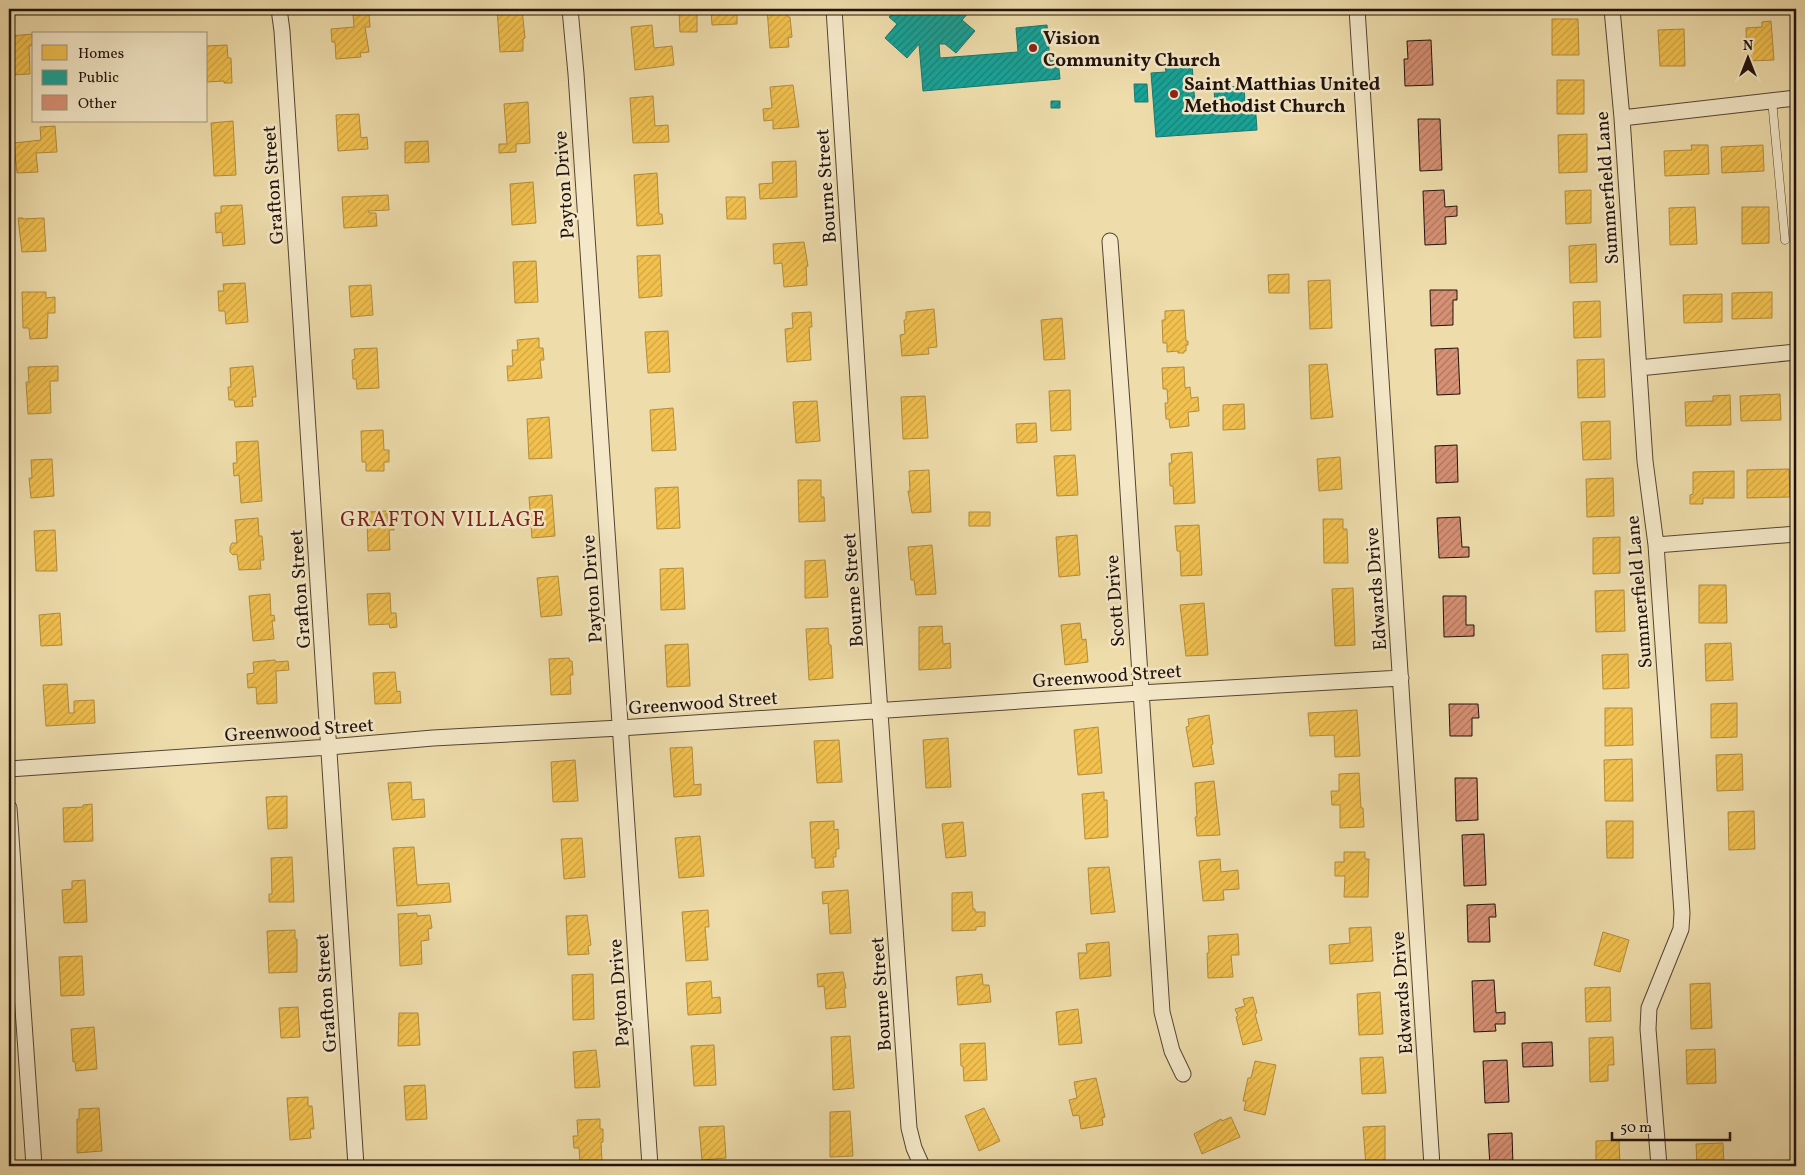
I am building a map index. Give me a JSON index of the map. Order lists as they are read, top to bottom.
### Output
{
  "streets": {
    "street": [
      "Grafton Street",
      "Payton Drive",
      "Bourne Street",
      "Summerfield Lane",
      "Edwards Drive",
      "Scott Drive",
      "Greenwood Street"
    ]
  },
  "crossings": [
    ["Grafton Street", "Greenwood Street"],
    ["Payton Drive", "Greenwood Street"],
    ["Bourne Street", "Greenwood Street"],
    ["Edwards Drive", "Greenwood Street"],
    ["Scott Drive", "Greenwood Street"]
  ],
  "districts": ["GRAFTON VILLAGE"],
  "places": ["Vision Community Church", "Saint Matthias United Methodist Church"],
  "legend": ["Homes", "Public", "Other"],
  "scale_bar": "50 m",
  "north": "top"
}
